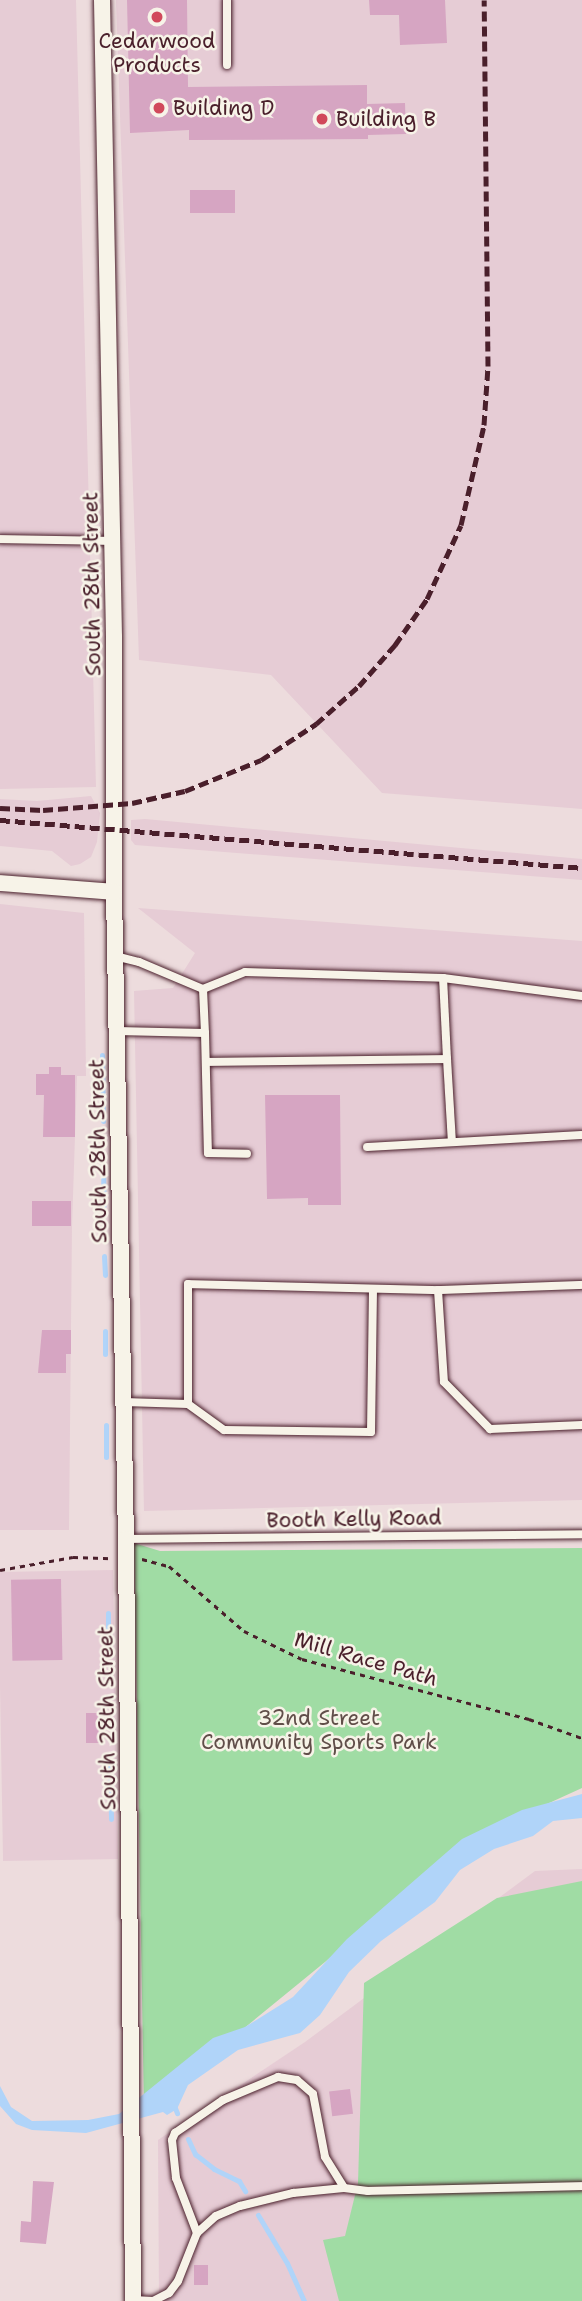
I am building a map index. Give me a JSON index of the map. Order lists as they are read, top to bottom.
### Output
{
  "streets": {
    "street": ["South 28th Street"],
    "lane": ["Booth Kelly Road"],
    "path": ["Mill Race Path"]
  },
  "crossings": [
    ["South 28th Street", "Booth Kelly Road"],
    ["South 28th Street", "Mill Race Path"]
  ],
  "parks": ["32nd Street Community Sports Park"],
  "places": ["Cedarwood Products", "Building D", "Building B"]
}
